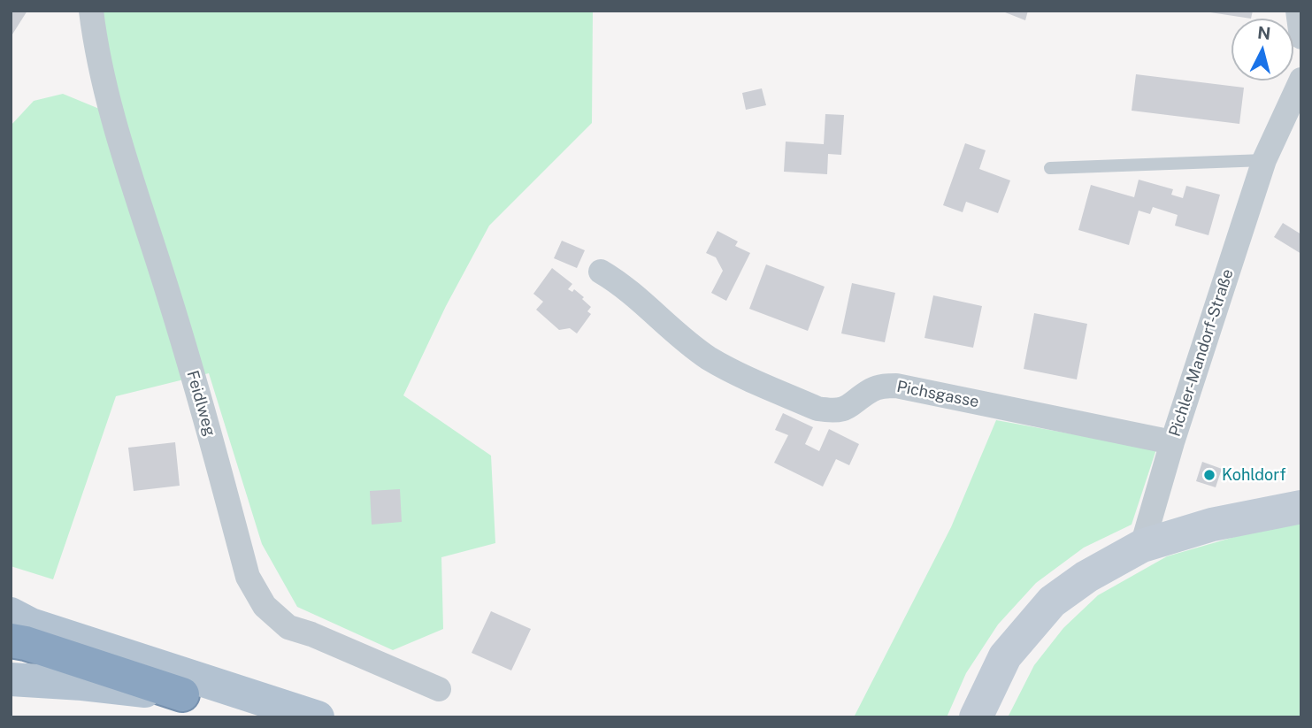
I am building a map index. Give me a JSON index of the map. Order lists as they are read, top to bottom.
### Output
{
  "streets": {
    "street": ["Pichler-Mandorf-Straße", "Pichsgasse", "Feidlweg"]
  },
  "crossings": [
    ["Pichler-Mandorf-Straße", "Pichsgasse"]
  ],
  "places": ["Kohldorf"],
  "north": "top"
}
